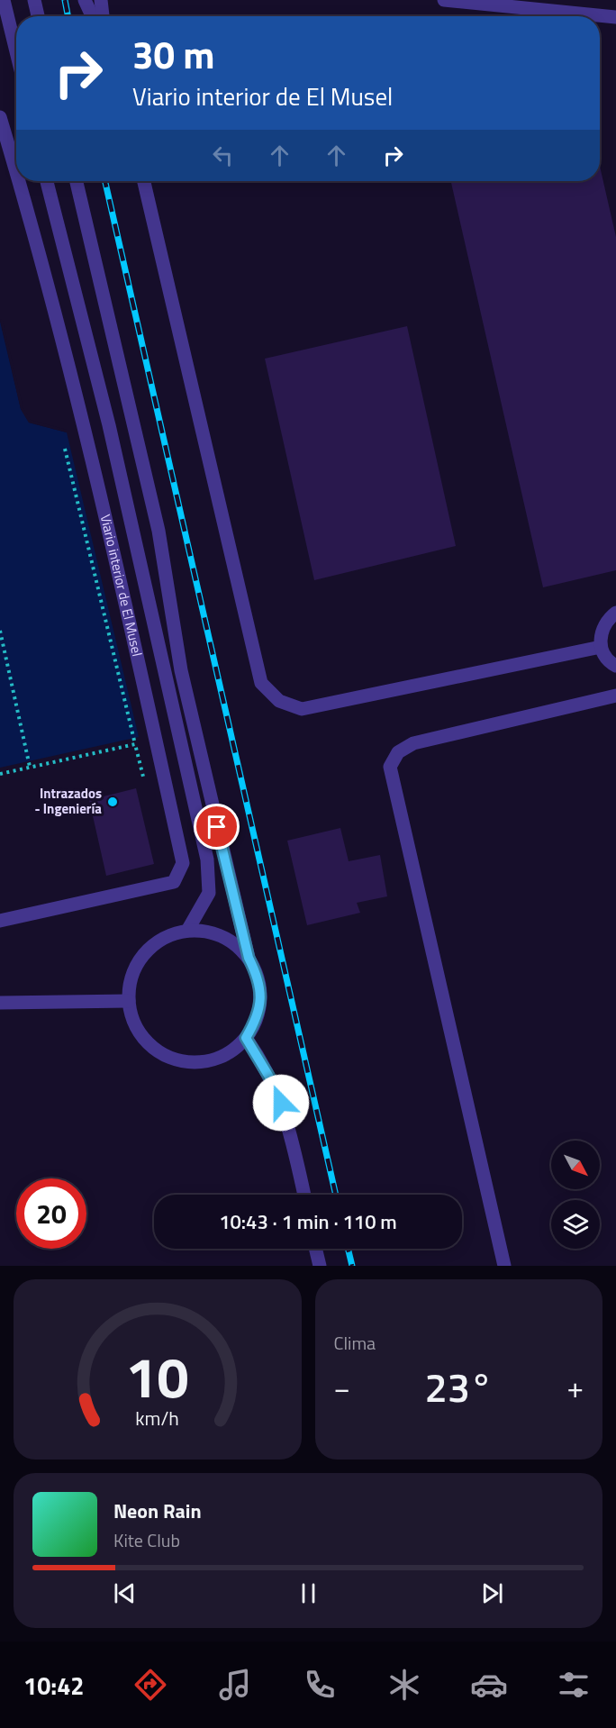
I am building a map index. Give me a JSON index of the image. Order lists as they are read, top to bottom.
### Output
{
  "streets": {
    "lane": ["Viario interior de El Musel"]
  },
  "places": ["Intrazados - Ingeniería"],
  "north": "bottom right",
  "page": {
    "turn": ["30 m", "Viario interior de El Musel"],
    "limit": "20",
    "trip": "10:43 · 1 min · 110 m",
    "tile": "Clima",
    "heat": ["−", "23°", "+"],
    "song": ["Neon Rain", "Kite Club"],
    "tabs": "10:42",
    "gauge": ["10", "km/h"]
  }
}
